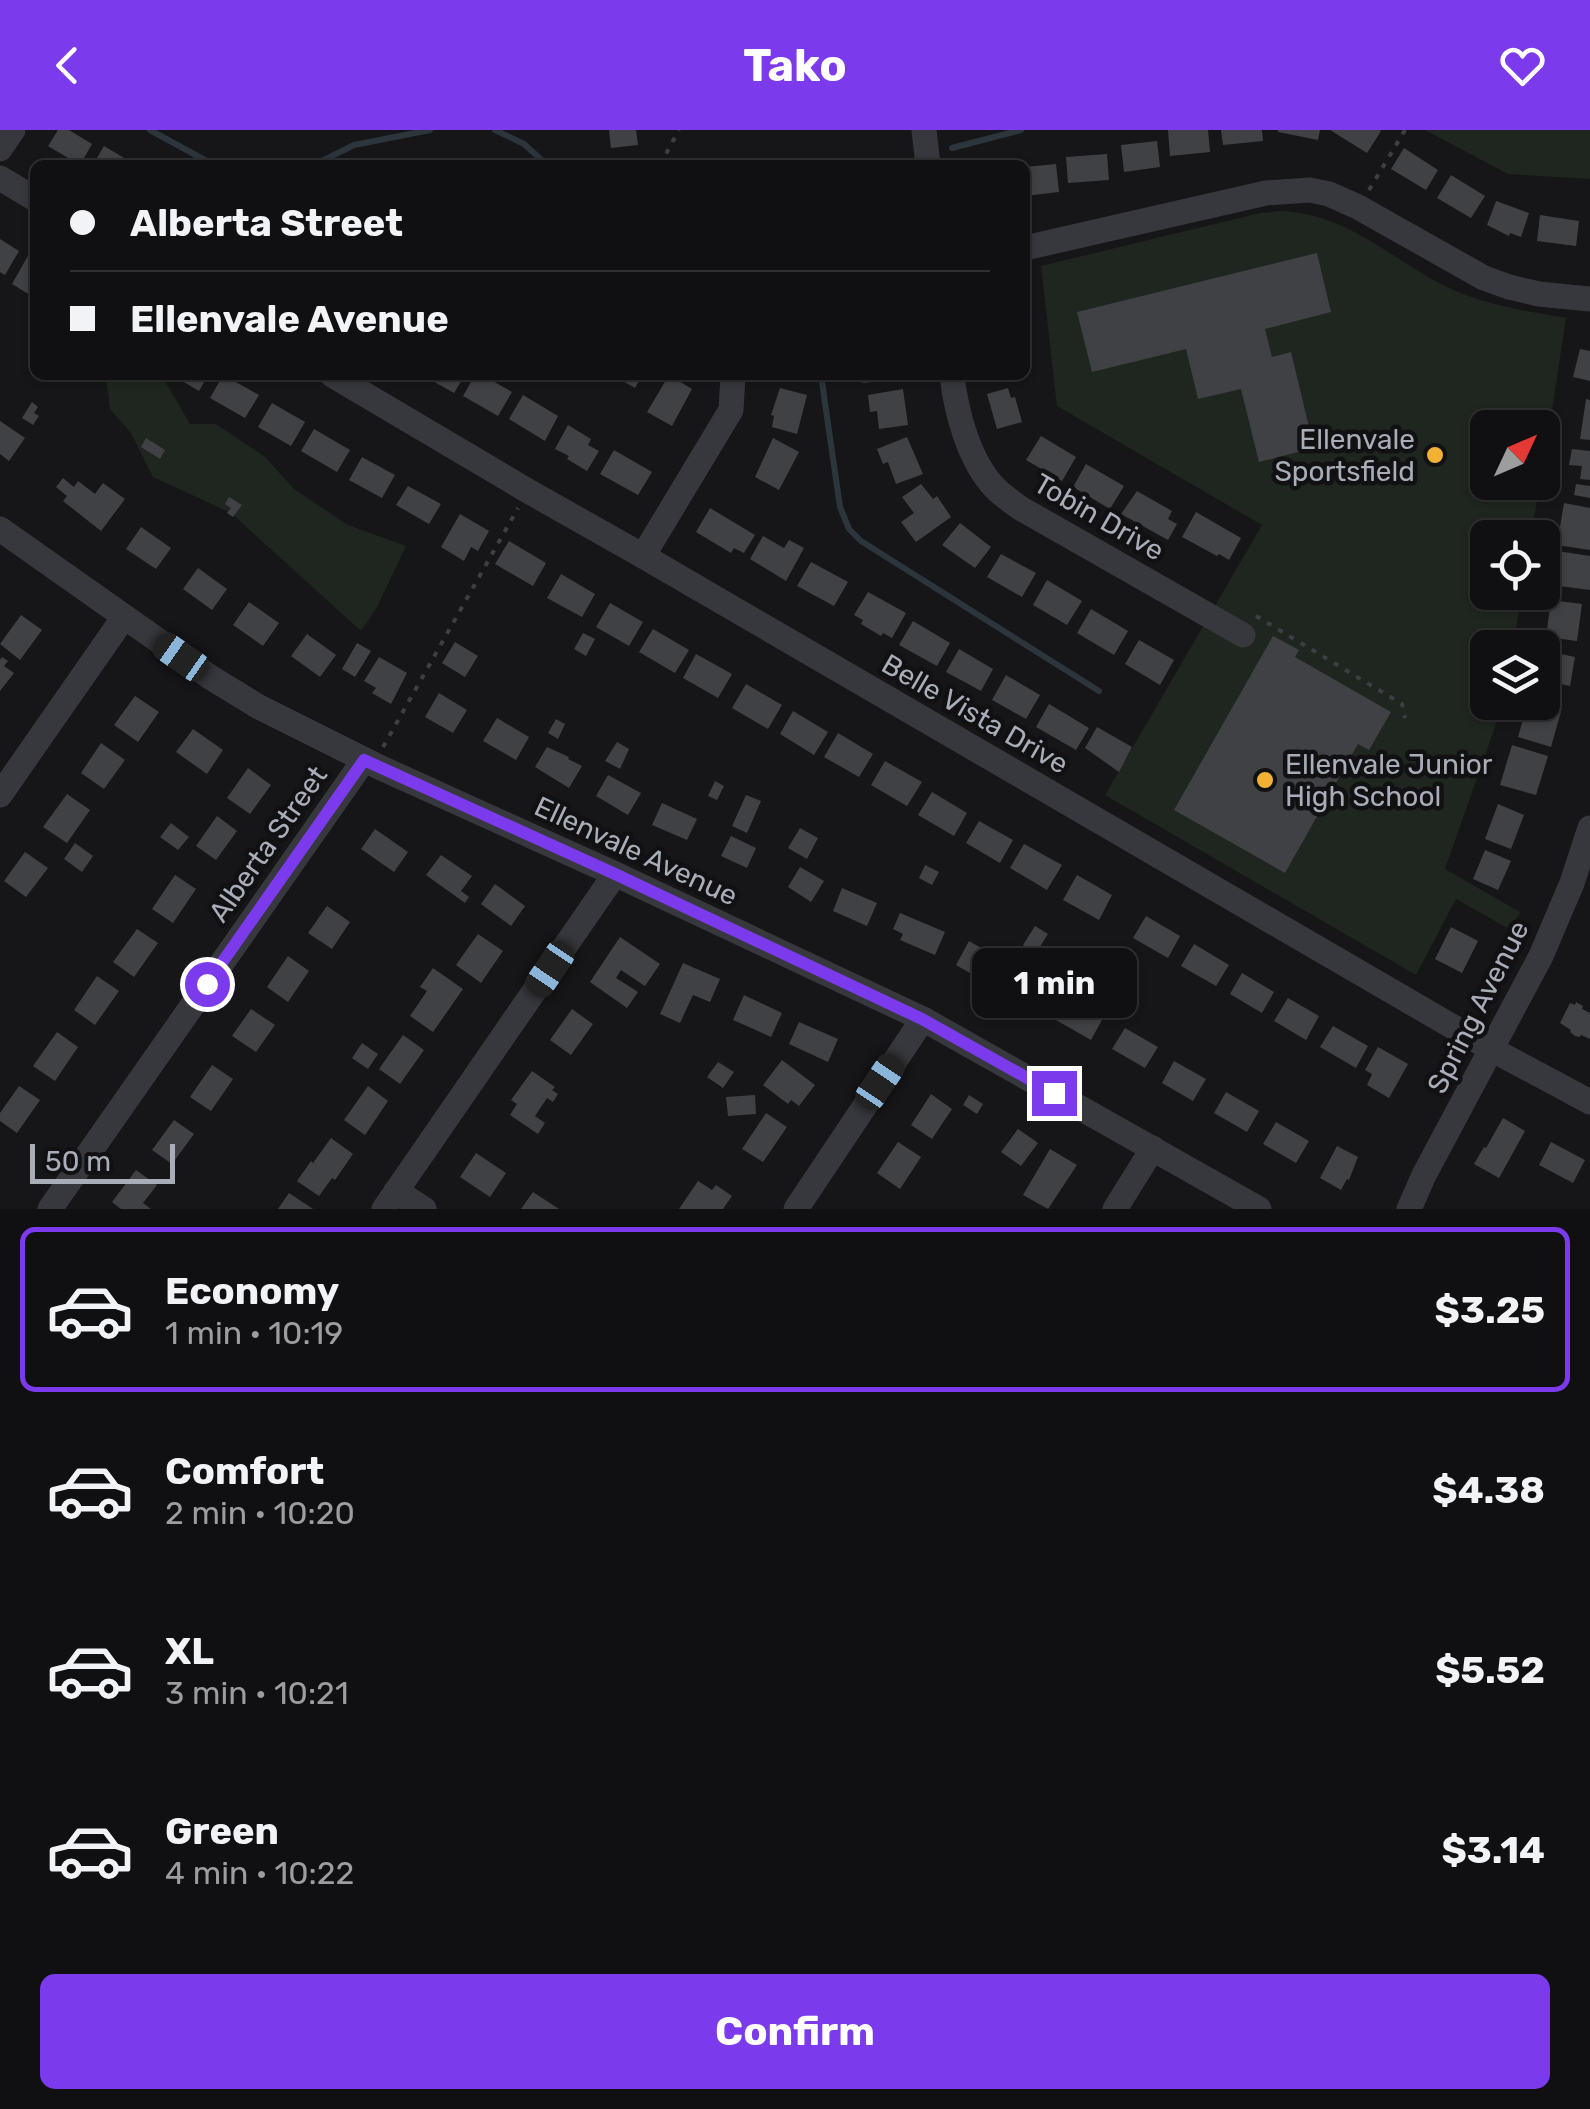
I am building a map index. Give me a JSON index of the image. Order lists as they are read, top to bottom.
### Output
{
  "streets": {
    "street": [
      "Tobin Drive",
      "Belle Vista Drive",
      "Alberta Street",
      "Ellenvale Avenue",
      "Spring Avenue"
    ]
  },
  "crossings": [
    ["Belle Vista Drive", "Spring Avenue"],
    ["Alberta Street", "Ellenvale Avenue"]
  ],
  "places": ["Ellenvale Sportsfield", "Ellenvale Junior High School"],
  "scale_bar": "50 m",
  "north": "top right",
  "page": {
    "header": "Tako",
    "banner": ["Alberta Street", "Ellenvale Avenue"],
    "bubble": "1 min",
    "scale": "50 m",
    "list": [
      {
        "name": "Economy",
        "note": "1 min · 10:19",
        "value": "$3.25"
      },
      {
        "name": "Comfort",
        "note": "2 min · 10:20",
        "value": "$4.38"
      },
      {
        "name": "XL",
        "note": "3 min · 10:21",
        "value": "$5.52"
      },
      {
        "name": "Green",
        "note": "4 min · 10:22",
        "value": "$3.14"
      }
    ],
    "buttons": "Confirm"
  }
}
